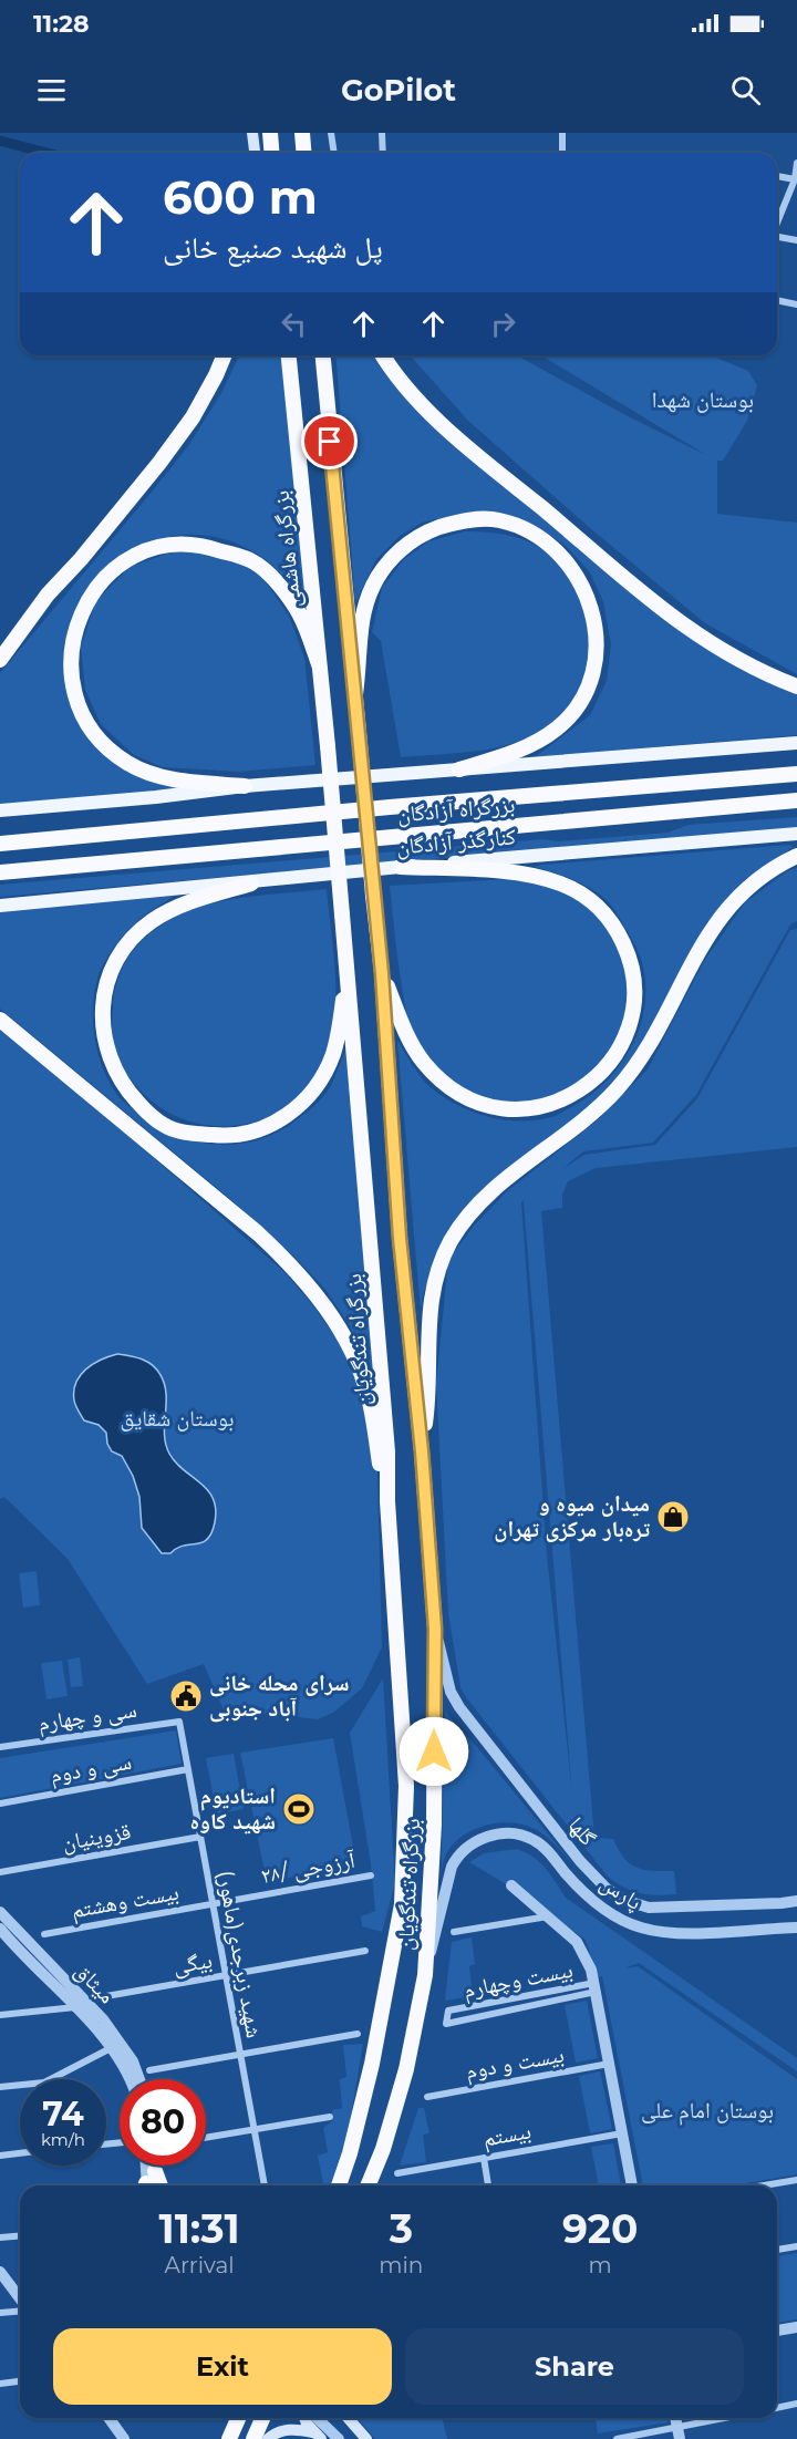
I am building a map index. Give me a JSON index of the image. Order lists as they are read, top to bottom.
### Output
{
  "streets": {
    "highway": ["بزرگراه هاشمی", "بزرگراه آزادگان", "بزرگراه تندگویان"],
    "main road": ["کنارگذر آزادگان"],
    "street": [
      "سی و چهارم",
      "سی و دوم",
      "گلها",
      "قزوینیان",
      "آرزوجی /۲۸",
      "پارس",
      "بیست وهشتم",
      "شهید زبرجدی(ماهور)",
      "بیگی",
      "بیست وچهارم",
      "میثاق",
      "بیست و دوم",
      "بیستم"
    ]
  },
  "crossings": [
    ["بزرگراه هاشمی", "بزرگراه تندگویان"],
    ["بزرگراه تندگویان", "گلها"],
    ["بزرگراه تندگویان", "پارس"],
    ["سی و چهارم", "شهید زبرجدی(ماهور)"],
    ["سی و دوم", "شهید زبرجدی(ماهور)"],
    ["قزوینیان", "شهید زبرجدی(ماهور)"],
    ["آرزوجی /۲۸", "بیست وهشتم"],
    ["آرزوجی /۲۸", "شهید زبرجدی(ماهور)"],
    ["بیست وهشتم", "شهید زبرجدی(ماهور)"],
    ["شهید زبرجدی(ماهور)", "بیگی"]
  ],
  "parks": ["بوستان شهدا", "بوستان شقایق", "بوستان امام علی"],
  "places": {
    "shop": ["میدان میوه و تره‌بار مرکزی تهران"],
    "public building": ["سرای محله خانی آباد جنوبی"],
    "sports": ["استادیوم شهید کاوه"]
  },
  "page": {
    "status": "11:28",
    "header": "GoPilot",
    "turn": ["600 m", "پل شهید صنیع خانی"],
    "speed": "74 km/h",
    "limit": "80",
    "eta": [
      "11:31",
      "Arrival",
      "3",
      "min",
      "920",
      "m"
    ],
    "buttons": ["Exit", "Share"]
  }
}
